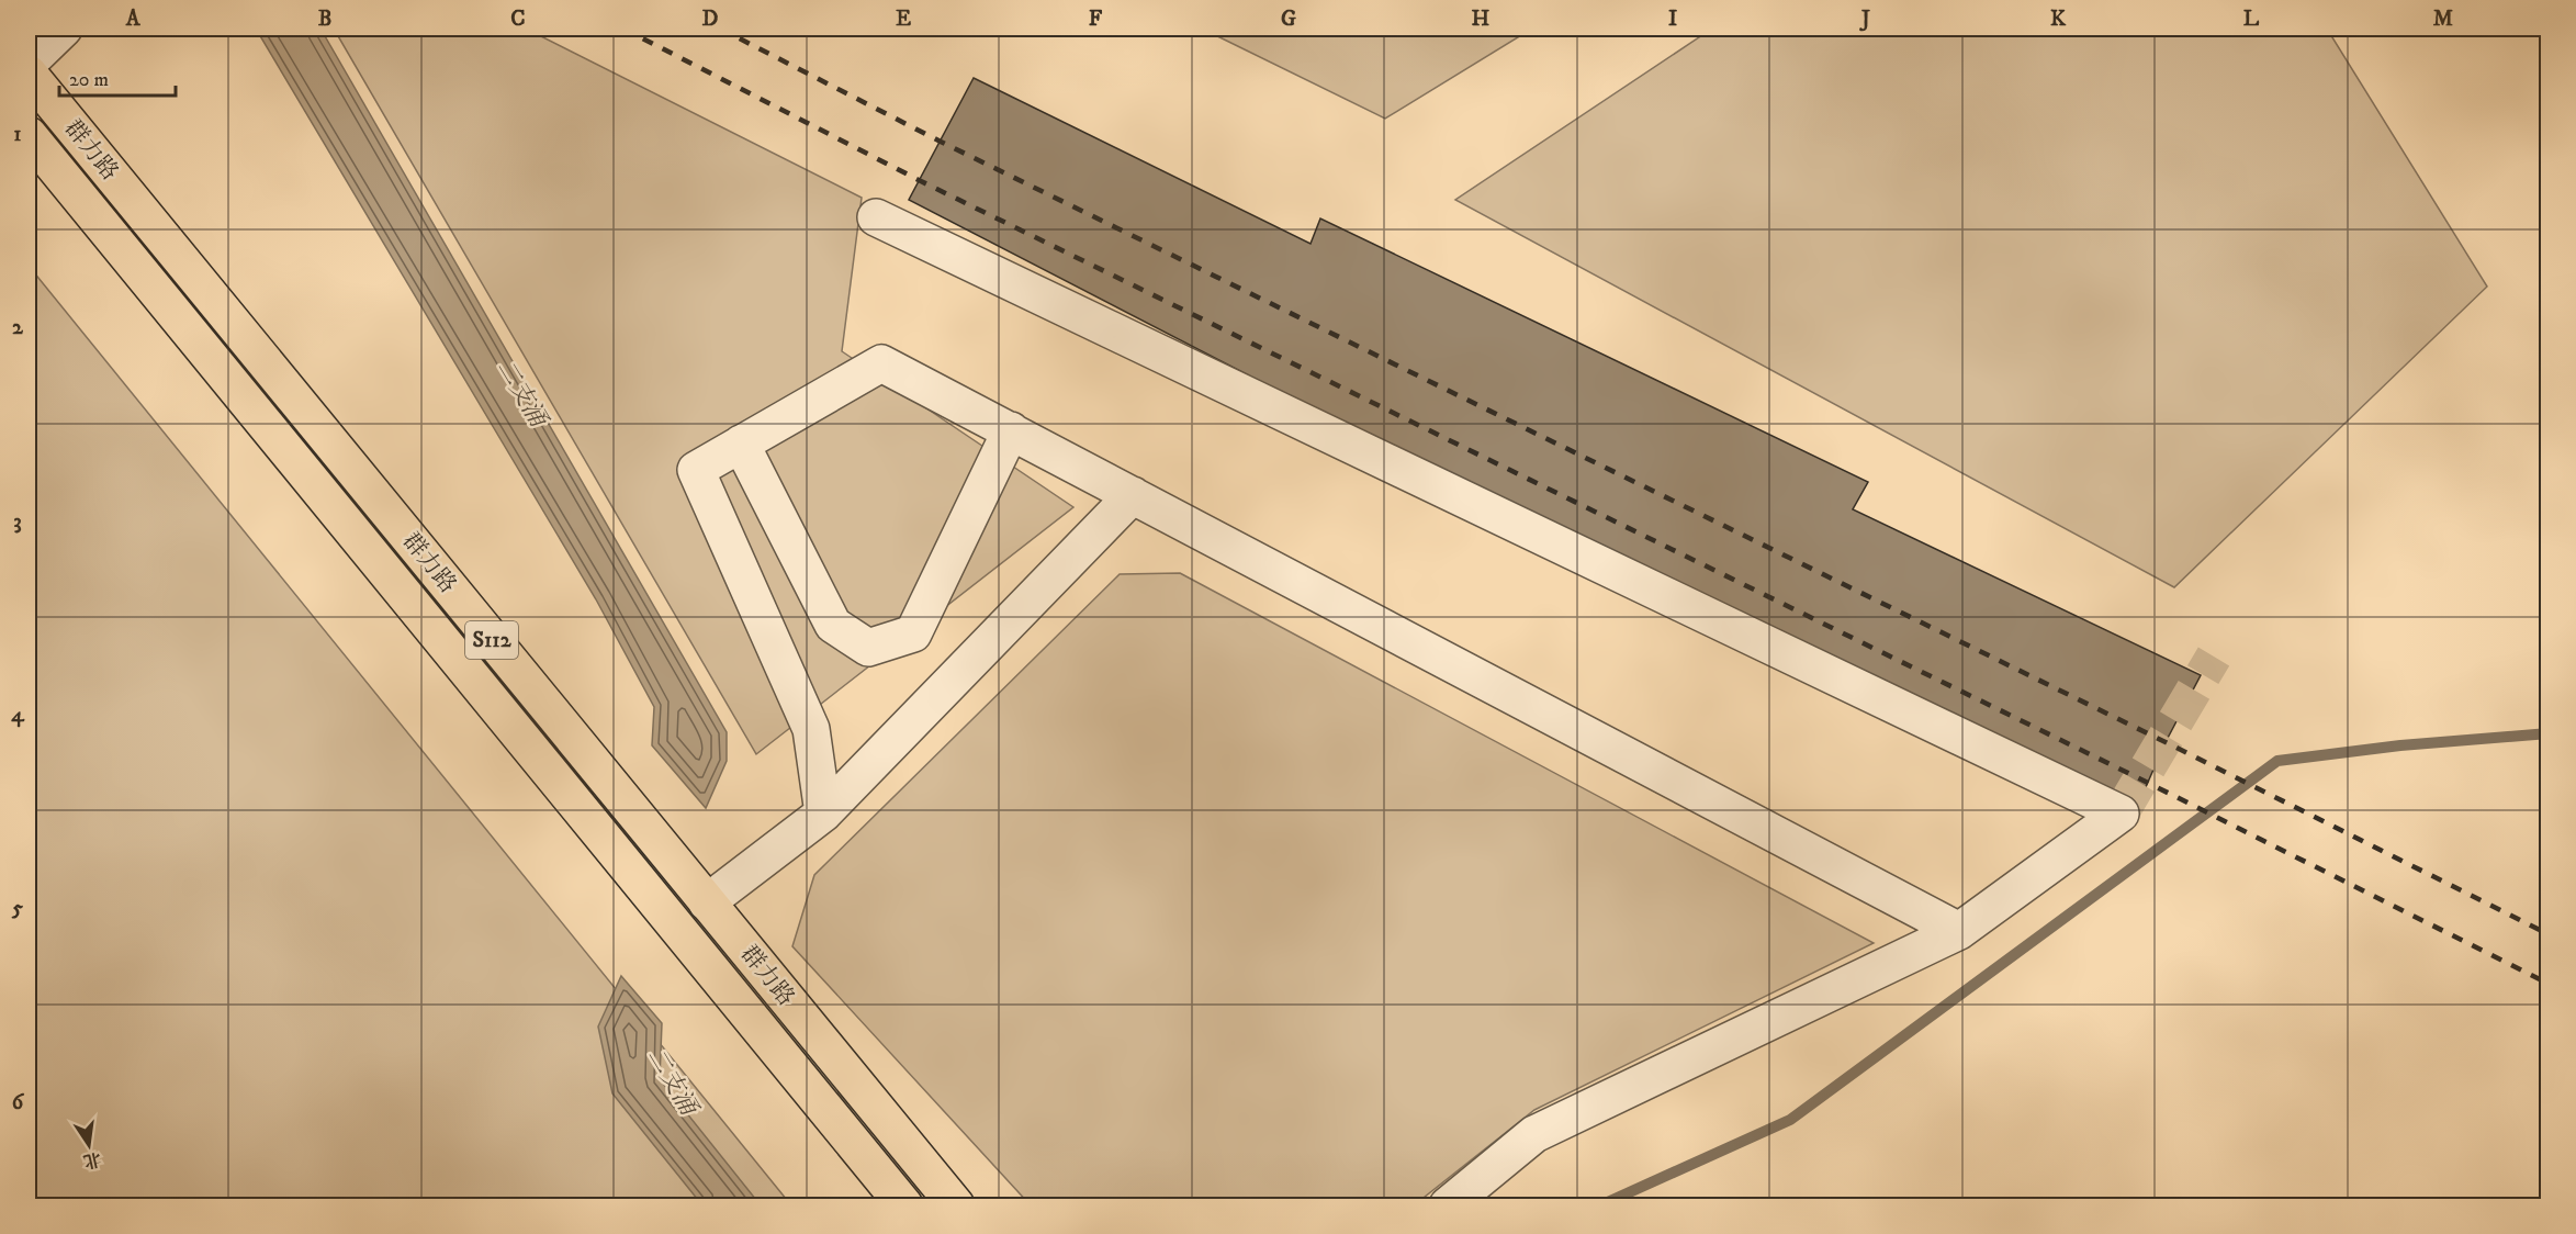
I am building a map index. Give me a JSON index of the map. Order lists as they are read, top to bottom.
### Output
{
  "streets": {
    "main road": ["群力路", "S112"]
  },
  "water": ["二支涌"],
  "scale_bar": "20 m",
  "north": "bottom",
  "grid": {
    "columns": [
      "A",
      "B",
      "C",
      "D",
      "E",
      "F",
      "G",
      "H",
      "I",
      "J",
      "K",
      "L",
      "M"
    ],
    "rows": [
      "1",
      "2",
      "3",
      "4",
      "5",
      "6"
    ]
  }
}
